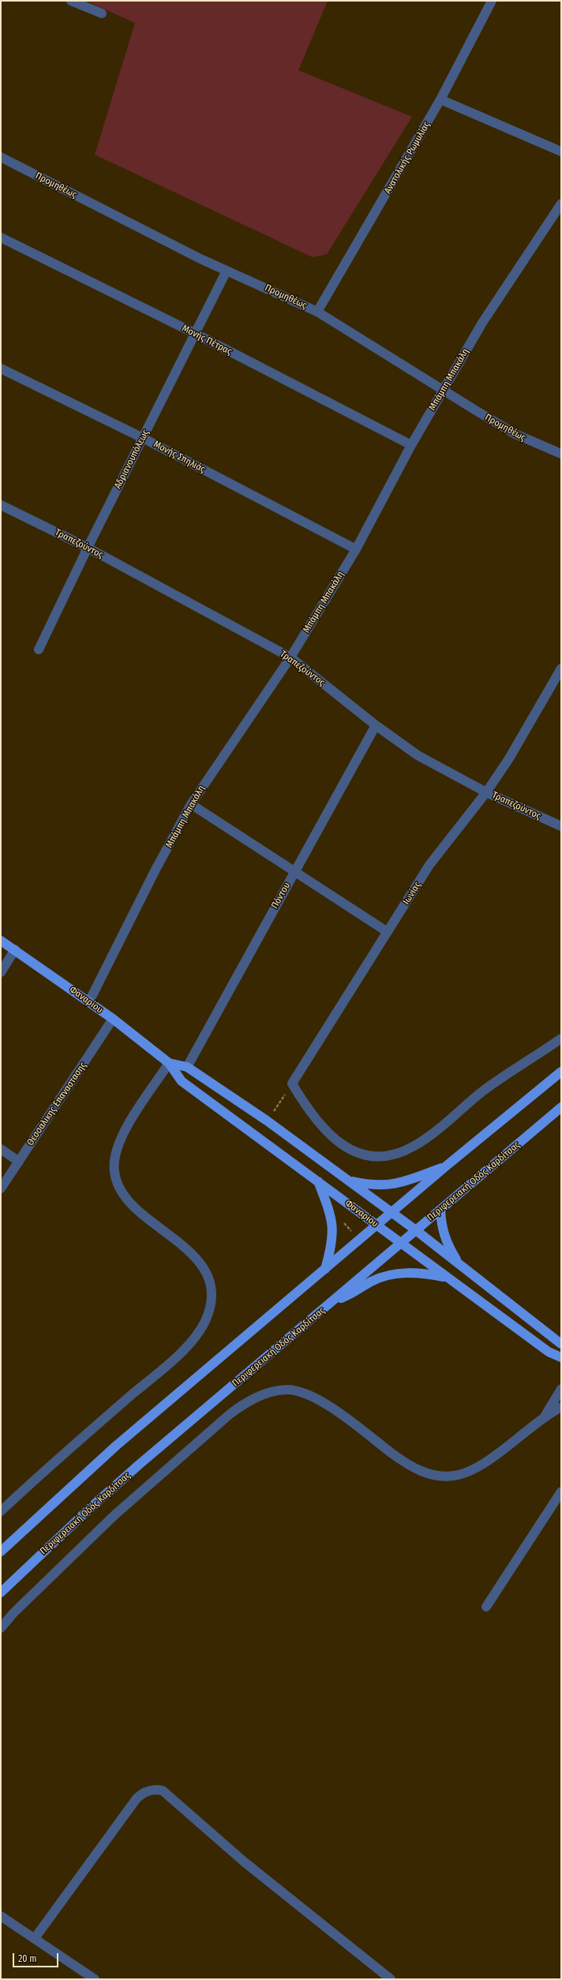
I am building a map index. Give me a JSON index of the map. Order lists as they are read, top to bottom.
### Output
{
  "streets": {
    "main road": ["Φαναρίου", "Περιφερειακή Οδός Καρδίτσας"],
    "street": [
      "Ανατολικής Ρωμυλίας",
      "Προμηθέως",
      "Μονής Πέτρας",
      "Μπάμπη Μπακάλη",
      "Μονής Σπηλιάς",
      "Αδριανουπόλεως",
      "Τραπεζούντος",
      "Ιωνίας",
      "Πόντου",
      "Θεσσαλικης Επαναστασης"
    ]
  },
  "crossings": [
    ["Ανατολικής Ρωμυλίας", "Προμηθέως"],
    ["Προμηθέως", "Μπάμπη Μπακάλη"],
    ["Προμηθέως", "Αδριανουπόλεως"],
    ["Μονής Πέτρας", "Μπάμπη Μπακάλη"],
    ["Μονής Πέτρας", "Αδριανουπόλεως"],
    ["Μπάμπη Μπακάλη", "Μονής Σπηλιάς"],
    ["Μπάμπη Μπακάλη", "Τραπεζούντος"],
    ["Μπάμπη Μπακάλη", "Φαναρίου"],
    ["Μονής Σπηλιάς", "Αδριανουπόλεως"],
    ["Αδριανουπόλεως", "Τραπεζούντος"],
    ["Τραπεζούντος", "Ιωνίας"],
    ["Τραπεζούντος", "Πόντου"],
    ["Πόντου", "Φαναρίου"],
    ["Φαναρίου", "Θεσσαλικης Επαναστασης"],
    ["Φαναρίου", "Περιφερειακή Οδός Καρδίτσας"]
  ],
  "scale_bar": "20 m"
}
